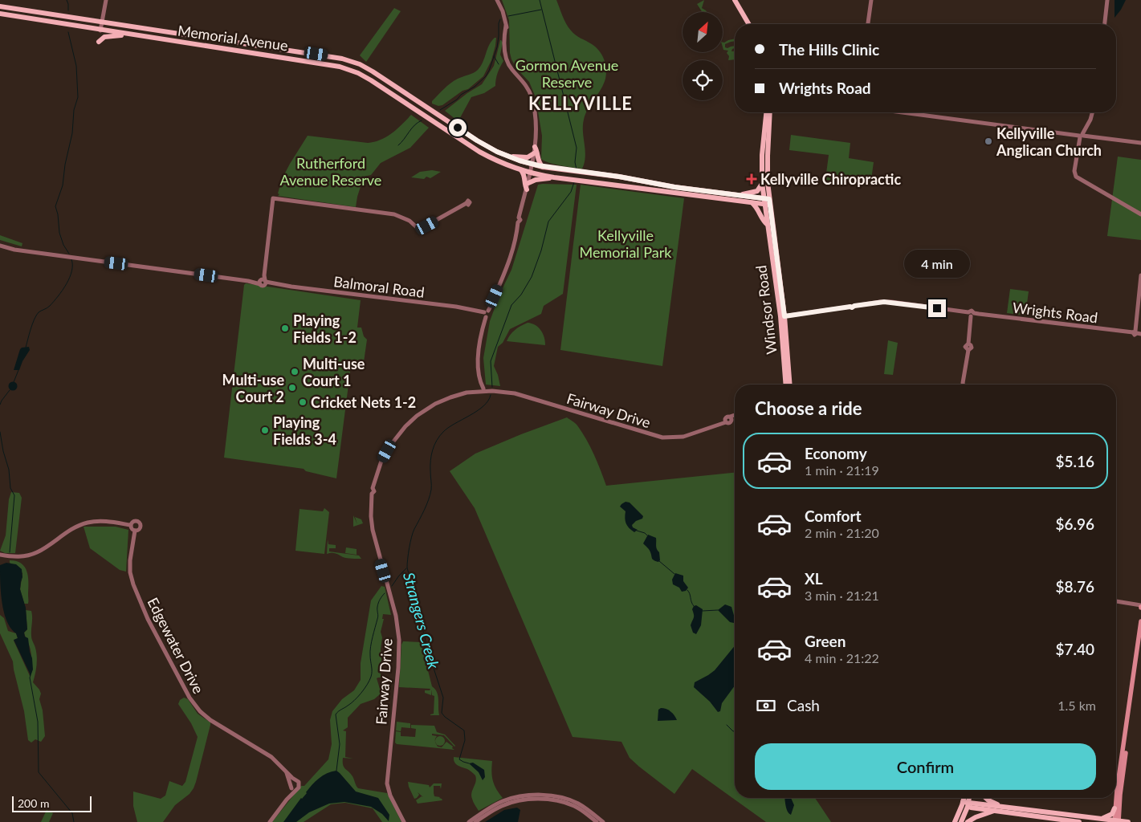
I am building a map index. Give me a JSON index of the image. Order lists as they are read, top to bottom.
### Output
{
  "streets": {
    "main road": ["Memorial Avenue", "Windsor Road"],
    "street": [
      "Balmoral Road",
      "Wrights Road",
      "Fairway Drive",
      "Edgewater Drive"
    ]
  },
  "crossings": [
    ["Memorial Avenue", "Windsor Road"],
    ["Windsor Road", "Wrights Road"]
  ],
  "districts": ["KELLYVILLE"],
  "water": ["Strangers Creek"],
  "parks": ["Gormon Avenue Reserve", "Rutherford Avenue Reserve", "Kellyville Memorial Park"],
  "places": {
    "other": [
      "Kellyville Anglican Church",
      "Playing Fields 1-2",
      "Multi-use Court 1",
      "Multi-use Court 2",
      "Cricket Nets 1-2",
      "Playing Fields 3-4"
    ],
    "health": ["Kellyville Chiropractic"]
  },
  "scale_bar": "200 m",
  "north": "top right",
  "page": {
    "banner": ["The Hills Clinic", "Wrights Road"],
    "bubble": "4 min",
    "heading": "Choose a ride",
    "list": [
      {
        "name": "Economy",
        "note": "1 min · 21:19",
        "value": "$5.16"
      },
      {
        "name": "Comfort",
        "note": "2 min · 21:20",
        "value": "$6.96"
      },
      {
        "name": "XL",
        "note": "3 min · 21:21",
        "value": "$8.76"
      },
      {
        "name": "Green",
        "note": "4 min · 21:22",
        "value": "$7.40"
      }
    ],
    "pay": ["Cash", "1.5 km"],
    "buttons": "Confirm",
    "scale": "200 m"
  }
}
